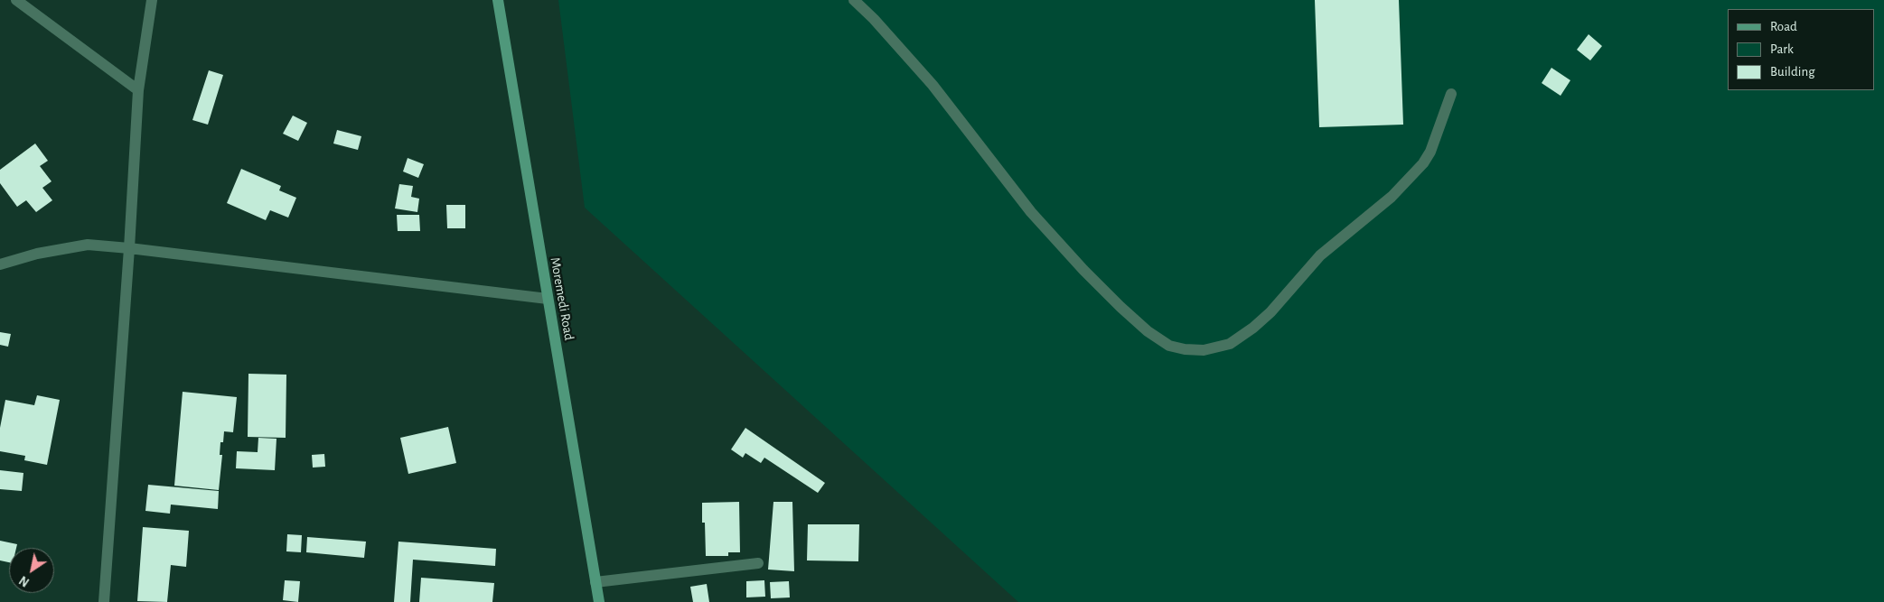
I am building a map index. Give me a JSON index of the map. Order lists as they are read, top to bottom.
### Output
{
  "streets": {
    "street": ["Moremedi Road"]
  },
  "legend": ["Road", "Park", "Building"],
  "north": "bottom left"
}
